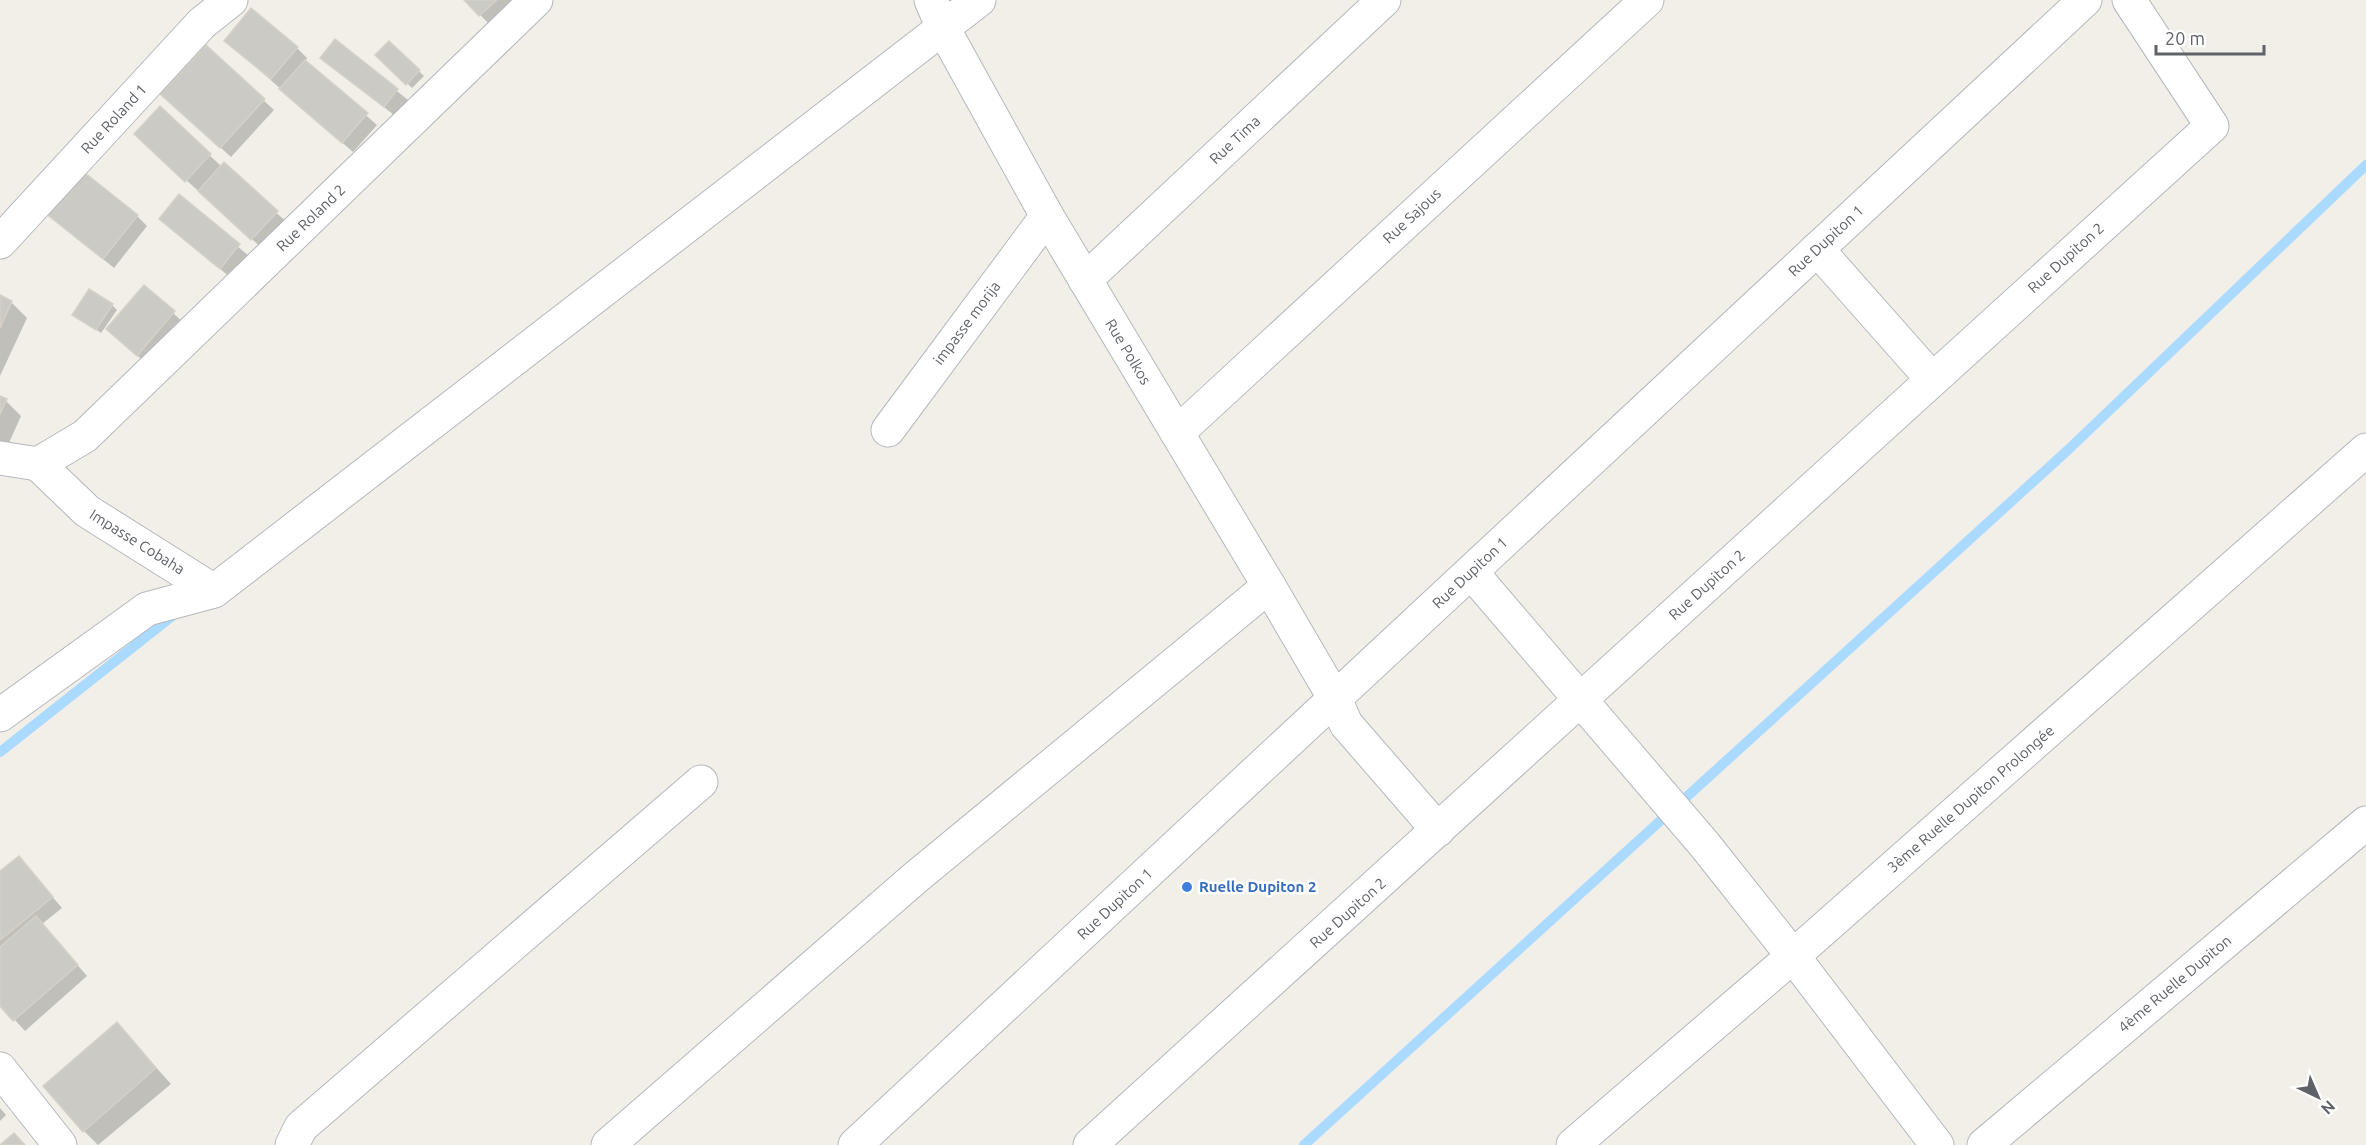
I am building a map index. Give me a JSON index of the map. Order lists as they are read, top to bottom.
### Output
{
  "streets": {
    "street": [
      "Rue Roland 1",
      "Rue Tima",
      "Rue Sajous",
      "Rue Roland 2",
      "Rue Dupiton 1",
      "Rue Dupiton 2",
      "impasse morija",
      "Rue Polkos",
      "Impasse Cobaha",
      "3ème Ruelle Dupiton Prolongée",
      "4ème Ruelle Dupiton"
    ]
  },
  "crossings": [
    ["Rue Tima", "Rue Polkos"],
    ["Rue Sajous", "Rue Polkos"],
    ["Rue Roland 2", "Impasse Cobaha"],
    ["Rue Dupiton 1", "Rue Polkos"],
    ["Rue Dupiton 2", "Rue Polkos"],
    ["impasse morija", "Rue Polkos"]
  ],
  "places": ["Ruelle Dupiton 2"],
  "scale_bar": "20 m",
  "north": "bottom right"
}
